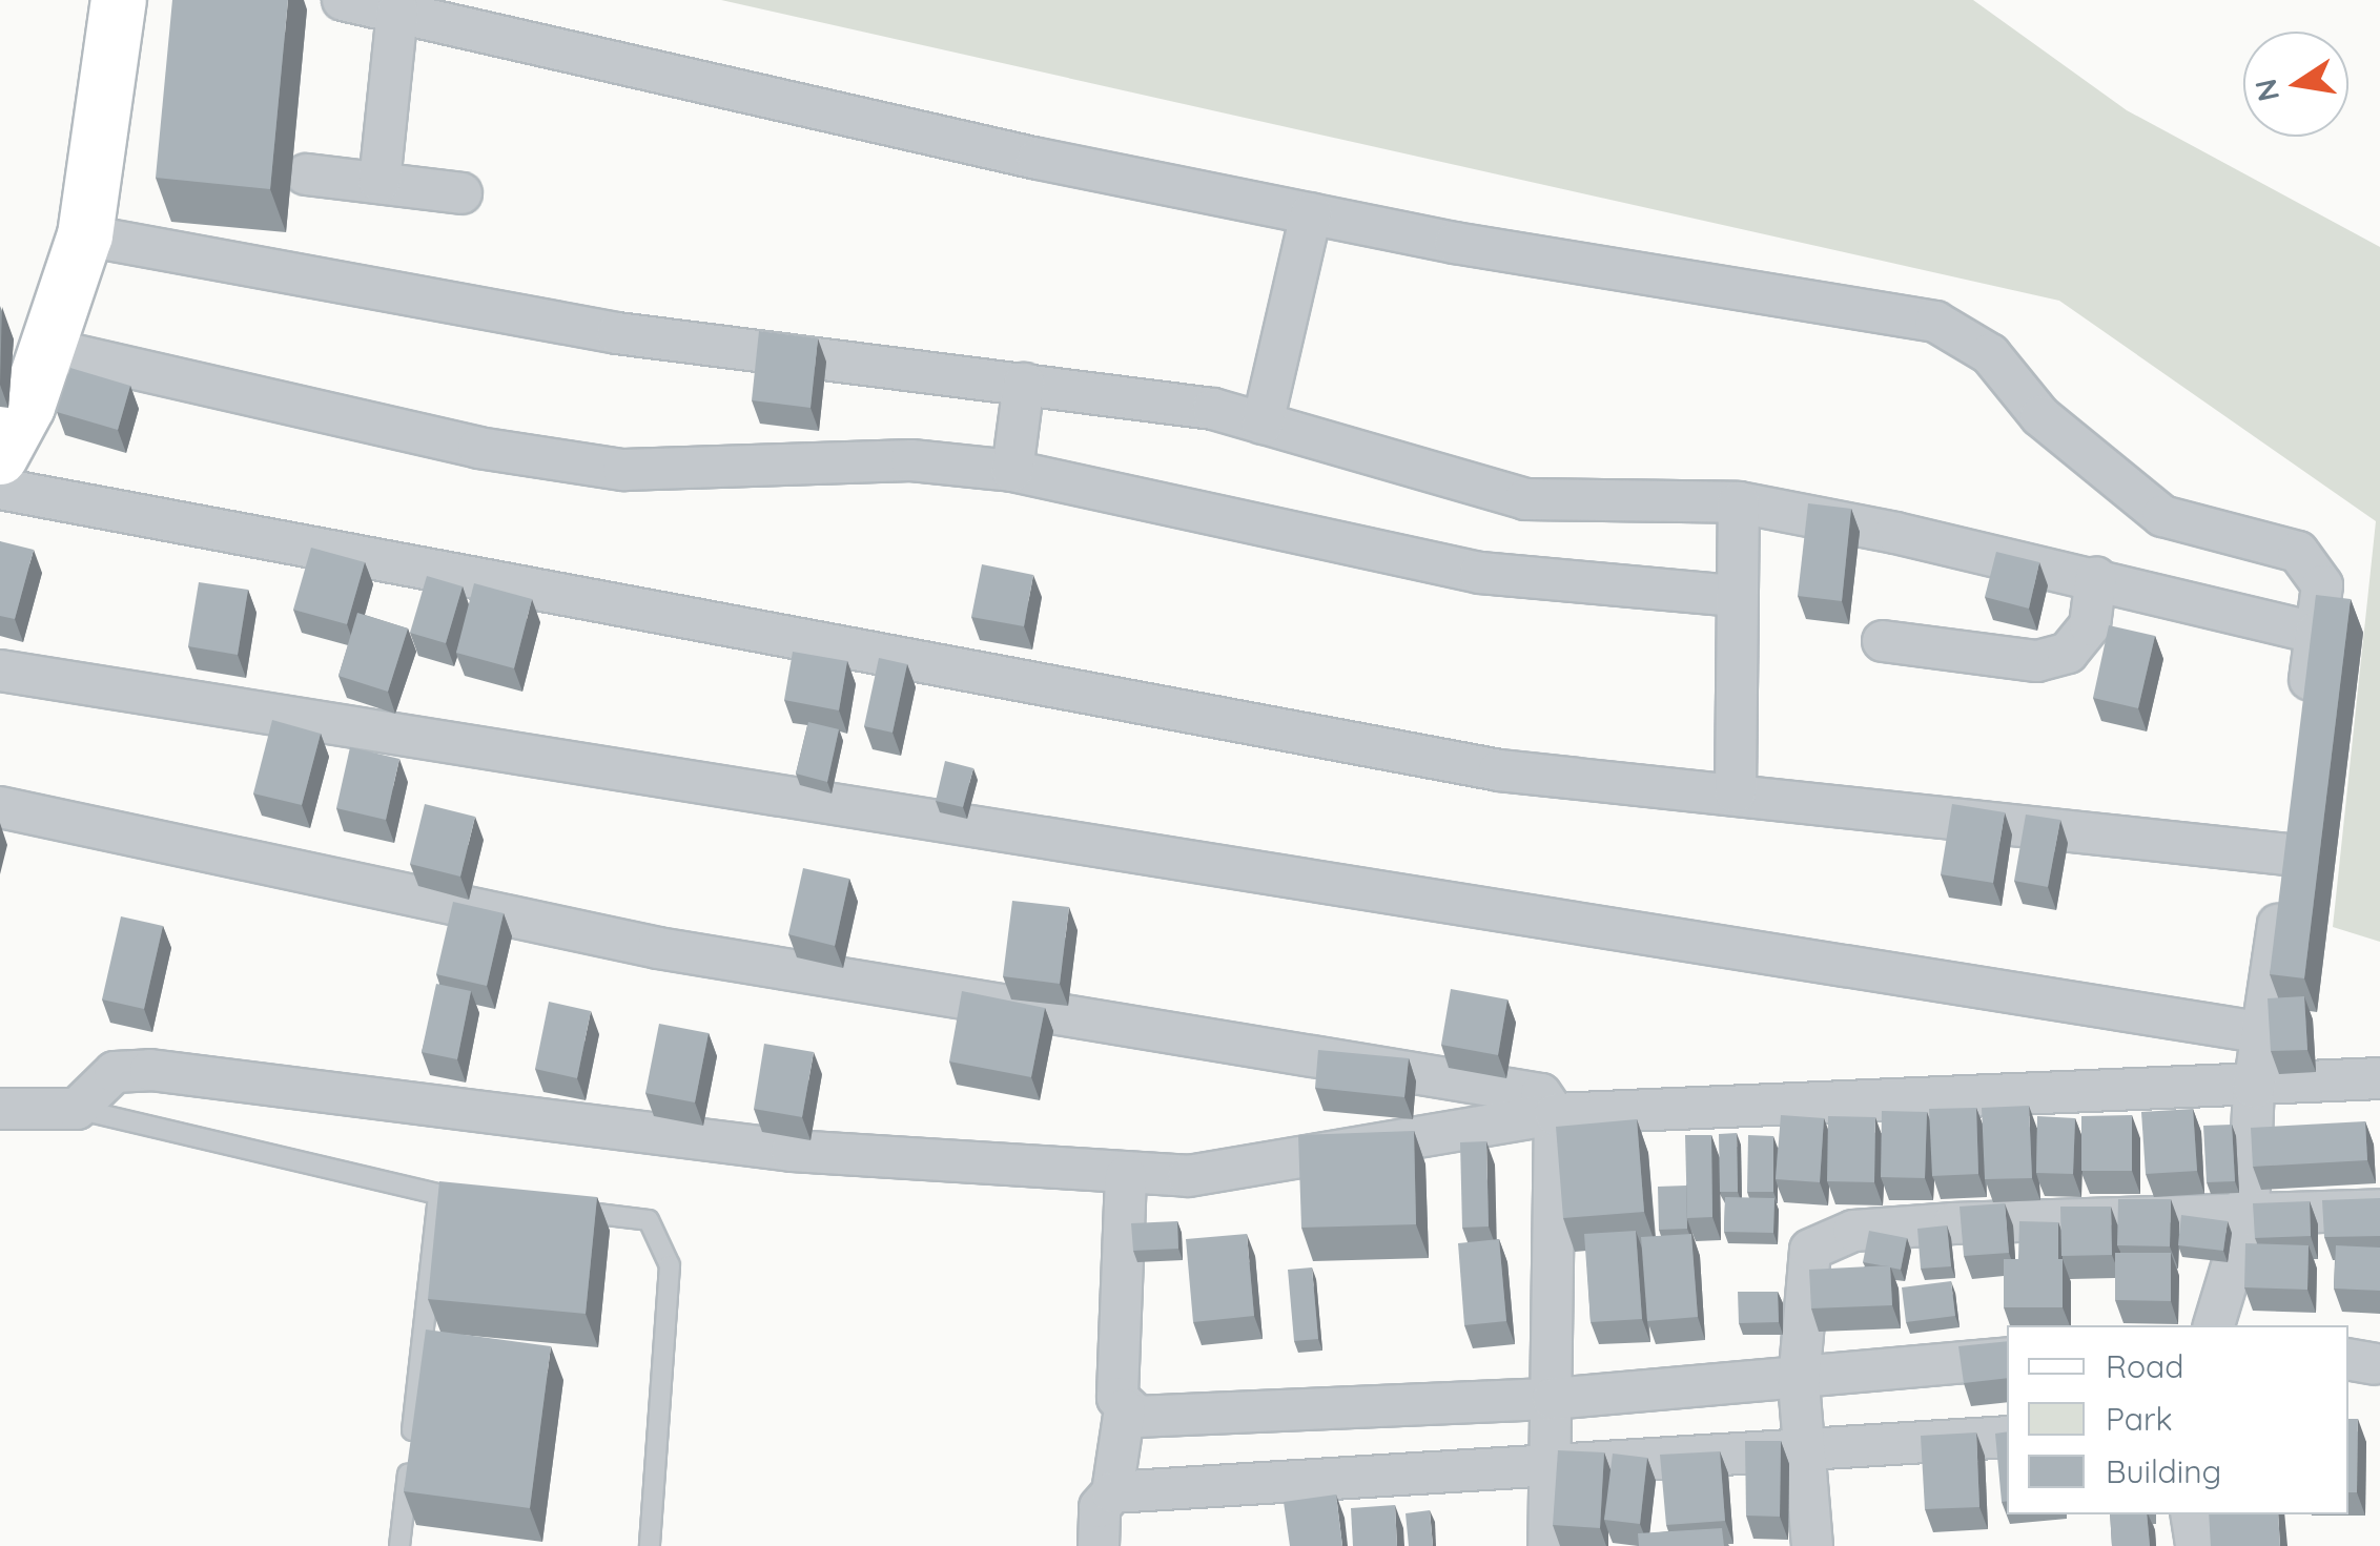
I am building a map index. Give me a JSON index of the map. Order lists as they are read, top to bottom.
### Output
{
  "legend": ["Road", "Park", "Building"],
  "north": "left"
}
